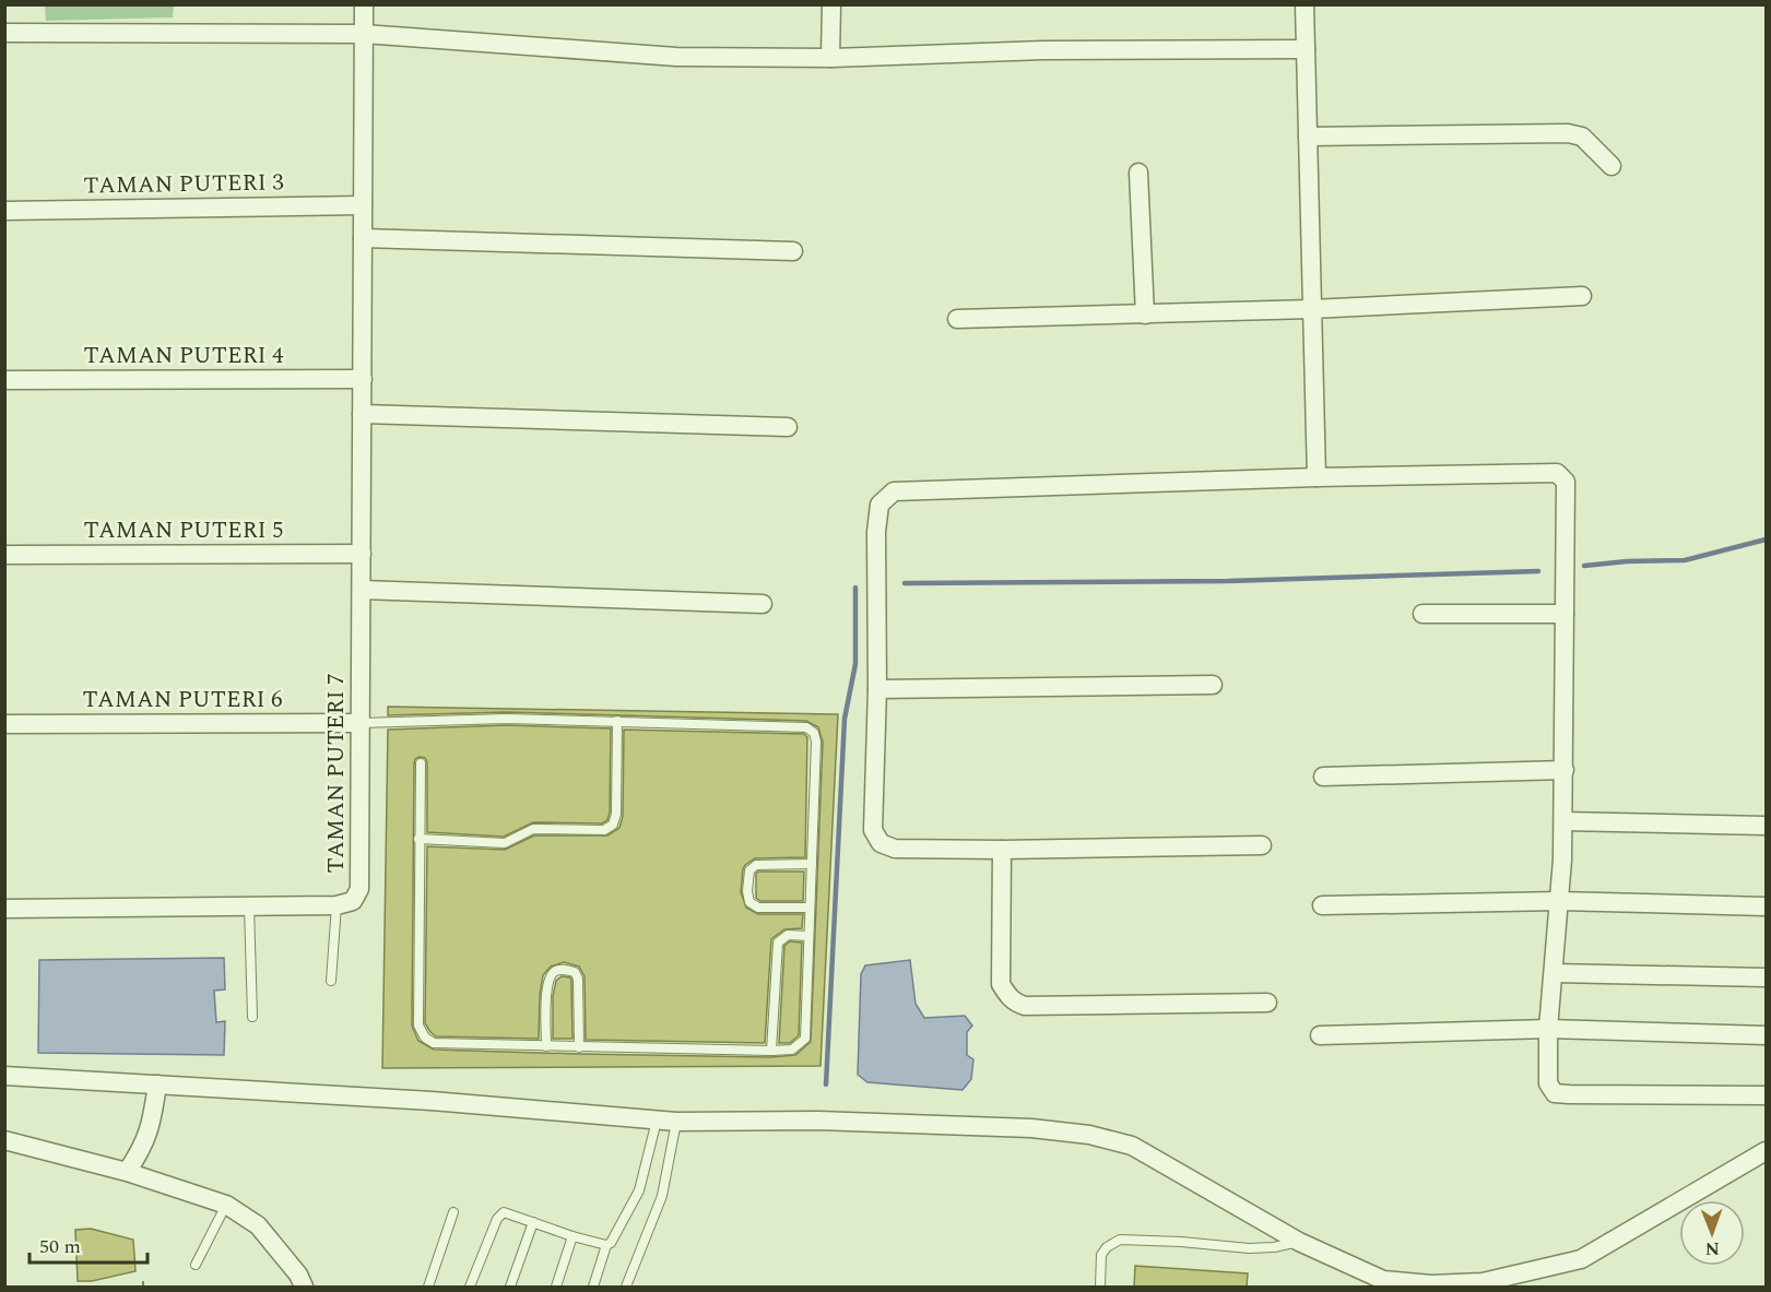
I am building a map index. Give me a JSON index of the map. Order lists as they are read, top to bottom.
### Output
{
  "streets": {
    "street": [
      "TAMAN PUTERI 3",
      "TAMAN PUTERI 4",
      "TAMAN PUTERI 5",
      "TAMAN PUTERI 6",
      "TAMAN PUTERI 7"
    ]
  },
  "crossings": [
    ["TAMAN PUTERI 3", "TAMAN PUTERI 7"],
    ["TAMAN PUTERI 4", "TAMAN PUTERI 7"],
    ["TAMAN PUTERI 5", "TAMAN PUTERI 7"],
    ["TAMAN PUTERI 6", "TAMAN PUTERI 7"]
  ],
  "scale_bar": "50 m",
  "north": "bottom"
}
